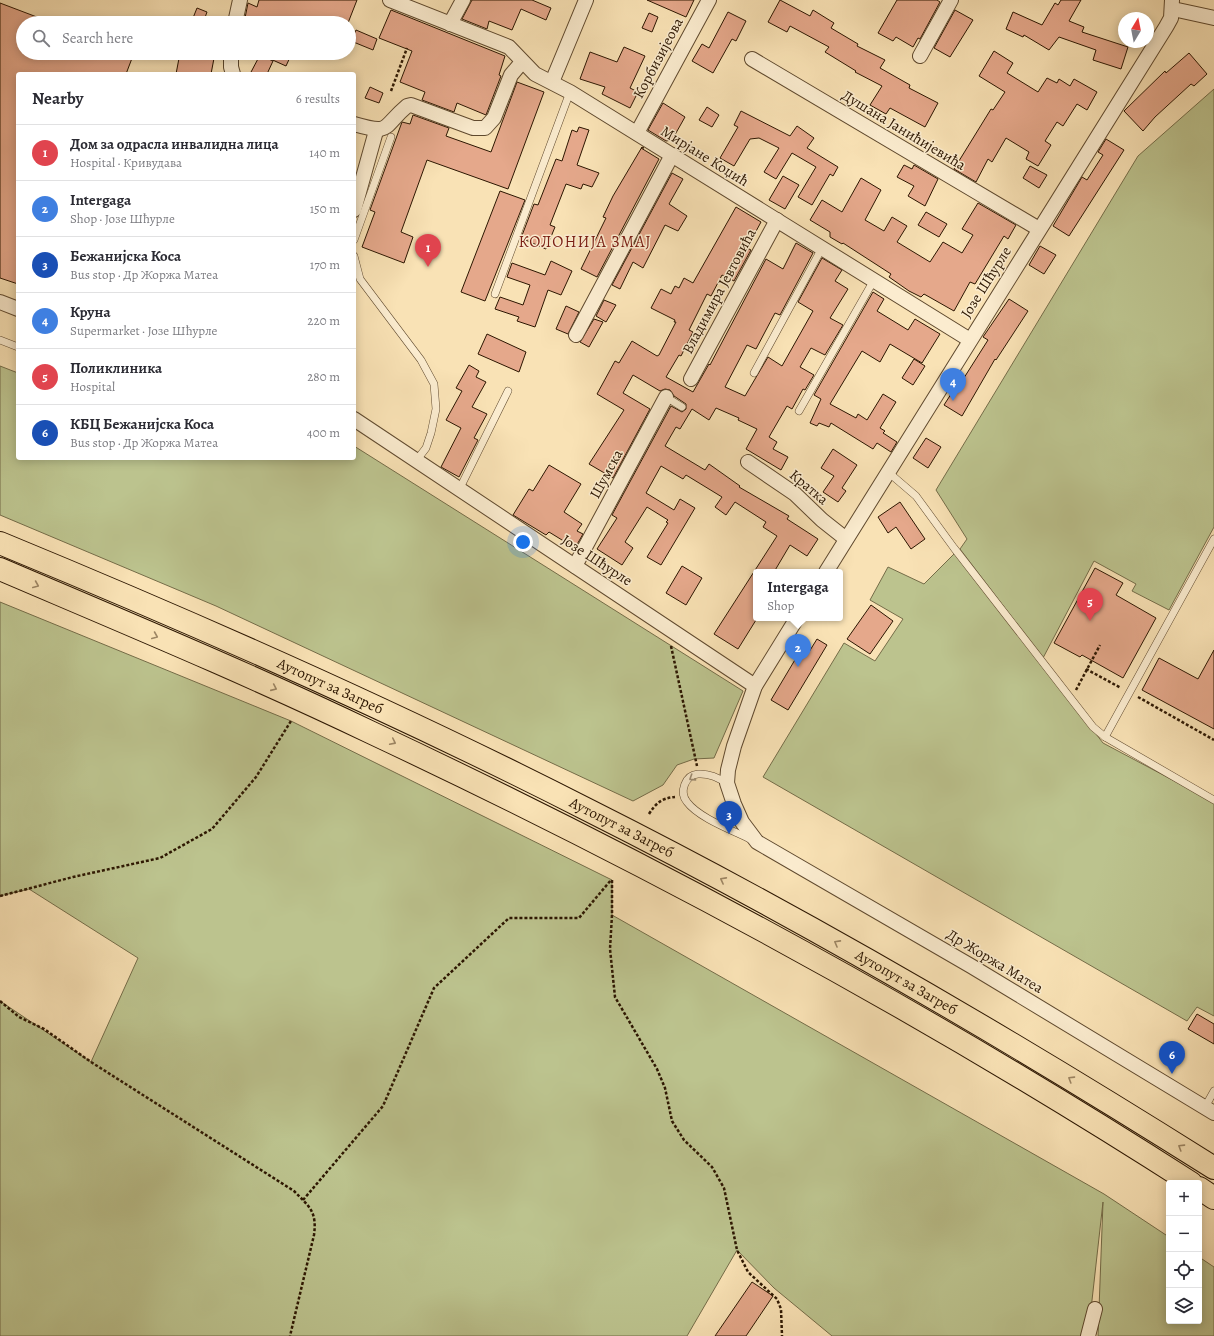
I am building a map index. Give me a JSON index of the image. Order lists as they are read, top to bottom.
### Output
{
  "streets": {
    "highway": ["Аутопут за Загреб"],
    "street": [
      "Корбизијеова",
      "Душана Јанићијевића",
      "Мирјане Коџић",
      "Јозе Шћурле",
      "Владимира Јевтовића",
      "Шумска",
      "Кратка",
      "Др Жоржа Матеа"
    ]
  },
  "crossings": [
    ["Корбизијеова", "Мирјане Коџић"],
    ["Душана Јанићијевића", "Јозе Шћурле"],
    ["Мирјане Коџић", "Јозе Шћурле"],
    ["Мирјане Коџић", "Владимира Јевтовића"],
    ["Јозе Шћурле", "Шумска"],
    ["Јозе Шћурле", "Кратка"]
  ],
  "districts": ["КОЛОНИЈА ЗМАЈ"],
  "north": "top",
  "page": {
    "search": "Search here",
    "heading": ["Nearby", "6 results"],
    "list": [
      {
        "mark": "1",
        "name": "Дом за одрасла инвалидна лица",
        "note": "Hospital · Кривудава",
        "value": "140 m"
      },
      {
        "mark": "2",
        "name": "Intergaga",
        "note": "Shop · Јозе Шћурле",
        "value": "150 m"
      },
      {
        "mark": "3",
        "name": "Бежанијска Коса",
        "note": "Bus stop · Др Жоржа Матеа",
        "value": "170 m"
      },
      {
        "mark": "4",
        "name": "Круна",
        "note": "Supermarket · Јозе Шћурле",
        "value": "220 m"
      },
      {
        "mark": "5",
        "name": "Поликлиника",
        "note": "Hospital",
        "value": "280 m"
      },
      {
        "mark": "6",
        "name": "КБЦ Бежанијска Коса",
        "note": "Bus stop · Др Жоржа Матеа",
        "value": "400 m"
      }
    ],
    "pins": [
      "1",
      "4",
      "5",
      "2",
      "3",
      "6"
    ],
    "popup": ["Intergaga", "Shop"],
    "map_buttons": ["+", "−"]
  }
}
